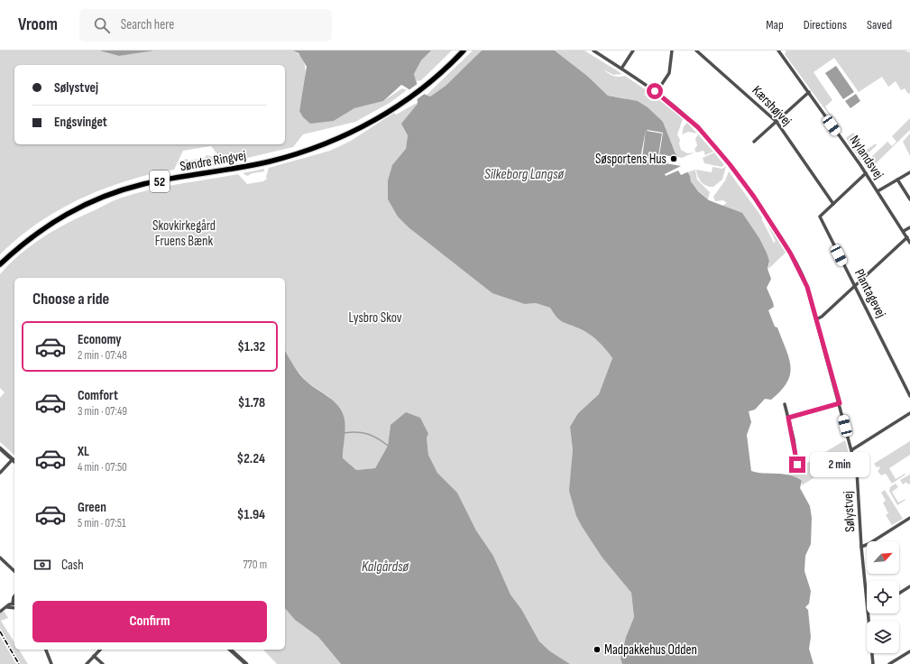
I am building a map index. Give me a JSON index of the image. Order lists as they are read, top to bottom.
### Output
{
  "streets": {
    "main road": ["Søndre Ringvej", "52"],
    "street": [
      "Kærshøjvej",
      "Nylandsvej",
      "Plantagevej",
      "Sølystvej"
    ]
  },
  "crossings": [
    ["Kærshøjvej", "Plantagevej"],
    ["Nylandsvej", "Plantagevej"]
  ],
  "water": ["Silkeborg Langsø", "Kalgårdsø"],
  "parks": ["Skovkirkegård Fruens Bænk", "Lysbro Skov"],
  "places": ["Søsportens Hus", "Madpakkehus Odden"],
  "north": "top right",
  "page": {
    "header": "Vroom",
    "search": "Search here",
    "nav": ["Map", "Directions", "Saved"],
    "banner": ["Sølystvej", "Engsvinget"],
    "heading": "Choose a ride",
    "list": [
      {
        "name": "Economy",
        "note": "2 min · 07:48",
        "value": "$1.32"
      },
      {
        "name": "Comfort",
        "note": "3 min · 07:49",
        "value": "$1.78"
      },
      {
        "name": "XL",
        "note": "4 min · 07:50",
        "value": "$2.24"
      },
      {
        "name": "Green",
        "note": "5 min · 07:51",
        "value": "$1.94"
      }
    ],
    "bubble": "2 min",
    "pay": ["Cash", "770 m"],
    "buttons": "Confirm"
  }
}
